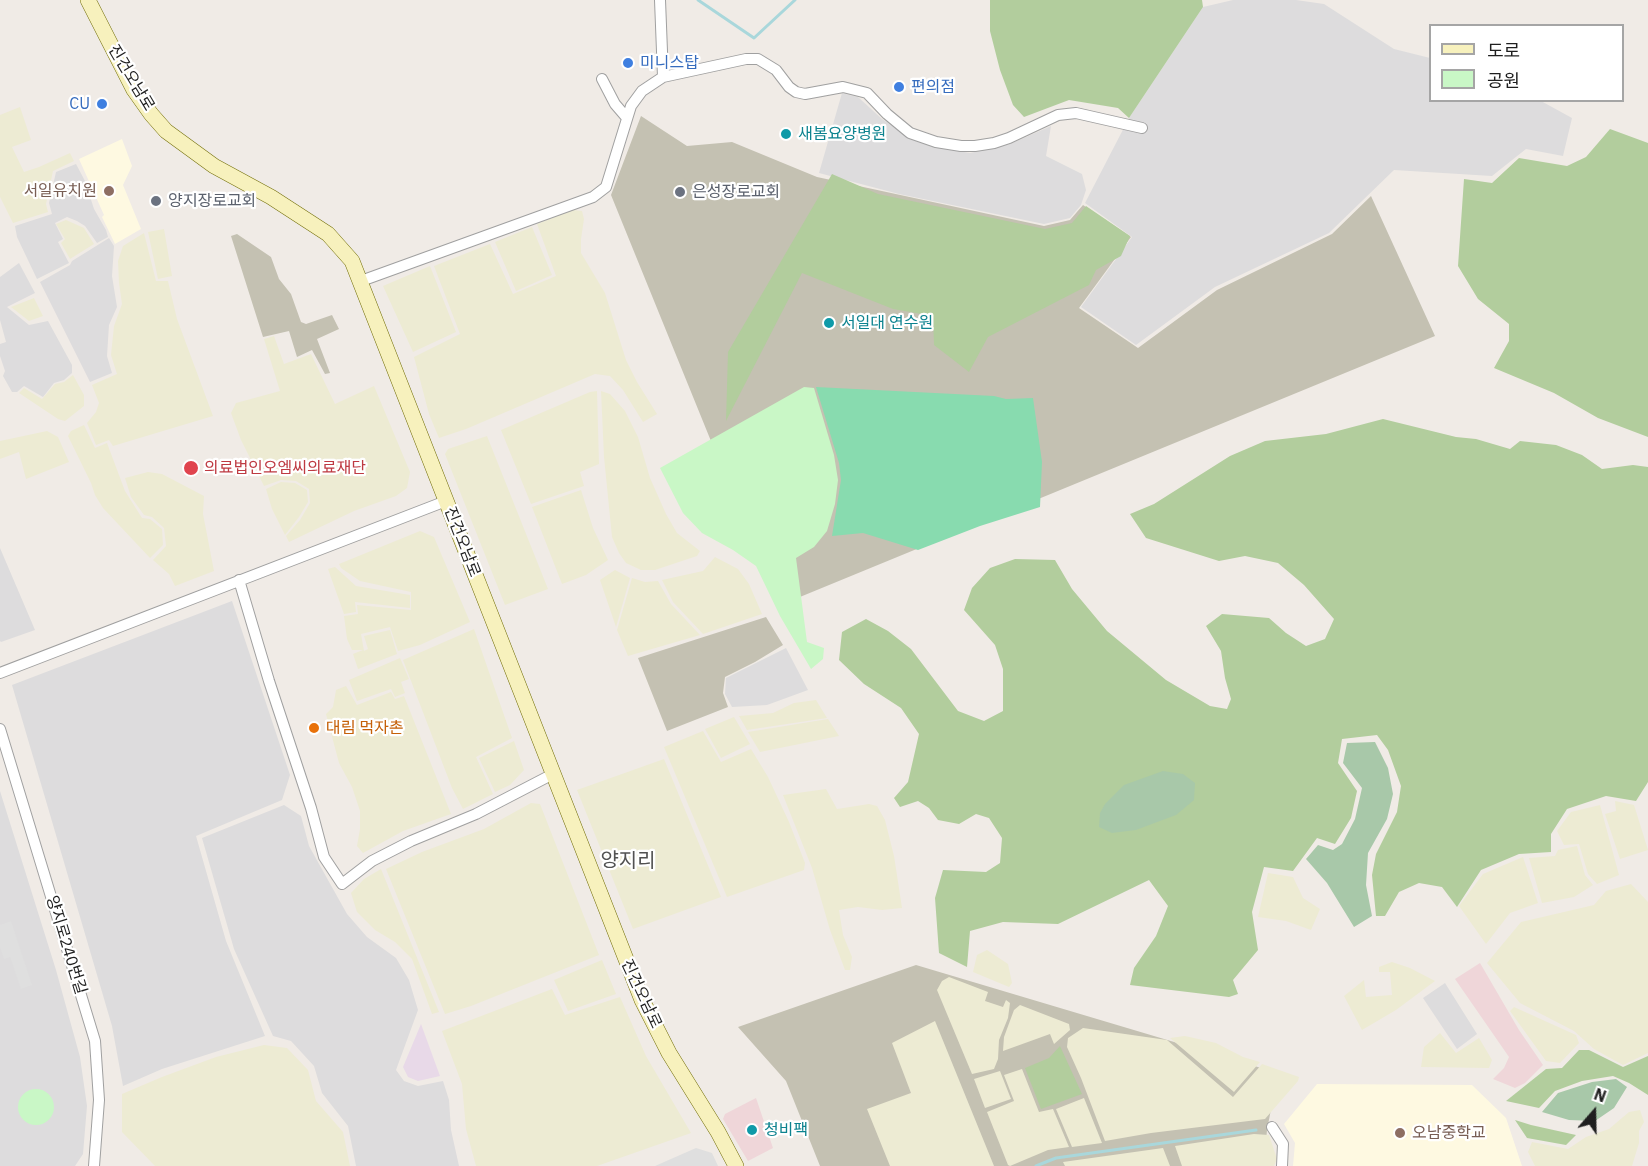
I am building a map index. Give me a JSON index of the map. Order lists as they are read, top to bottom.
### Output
{
  "streets": {
    "main road": ["진건오남로"],
    "street": ["양지로240번길"]
  },
  "districts": ["양지리"],
  "places": [
    "미니스탑",
    "편의점",
    "CU",
    "새봄요양병원",
    "서일유치원",
    "은성장로교회",
    "양지장로교회",
    "서일대 연수원",
    "의료법인오엠씨의료재단",
    "대림 먹자촌",
    "청비팩",
    "오남중학교"
  ],
  "legend": ["도로", "공원"],
  "north": "top"
}
